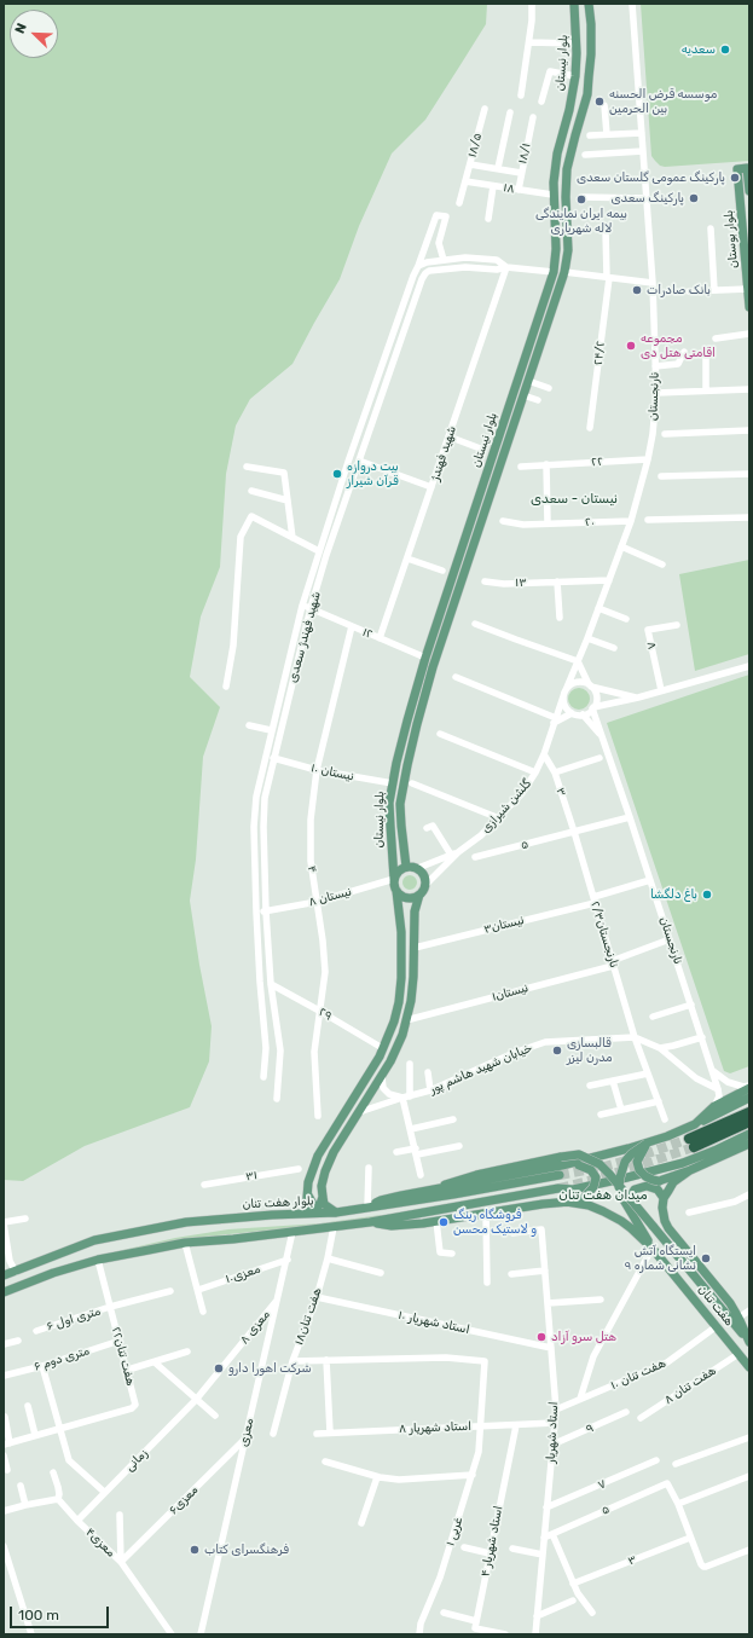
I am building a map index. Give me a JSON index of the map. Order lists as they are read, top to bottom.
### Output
{
  "streets": {
    "main road": [
      "بلوار نیستان",
      "بلوار بوستان",
      "بلوار هفت تنان",
      "هفت تنان"
    ],
    "street": [
      "۱۸/۵",
      "۱۸/۱",
      "۱۸",
      "۲۴/۲",
      "نارنجستان",
      "شهید فهندژ",
      "۲۲",
      "۲۰",
      "۱۳",
      "۱۲",
      "شهید فهندژ سعدی",
      "۸",
      "نیستان ۱۰",
      "۳",
      "گلشن شیرازی",
      "۵",
      "۴",
      "نیستان ۸",
      "۳نیستان",
      "۲/۳نارنجستان",
      "۱نیستان",
      "۲۹",
      "خیابان شهید هاشم پور",
      "۳۱",
      "۱۰معزی",
      "هفت تنان۱۸",
      "۶ متری اول",
      "استاد شهریار ۱۰",
      "معزی ۸",
      "۲۲هفت تنان",
      "۶ متری دوم",
      "هفت تنان ۱۰",
      "هفت تنان ۸",
      "استاد شهریار ۸",
      "۹",
      "معزی",
      "استاد شهریار",
      "زمانی",
      "۷",
      "۶معزی",
      "۱ غربی",
      "استاد شهریار ۴",
      "۴معزی"
    ]
  },
  "crossings": [
    ["بلوار نیستان", "۱۸"],
    ["بلوار نیستان", "۱۲"],
    ["بلوار نیستان", "شهید فهندژ سعدی"],
    ["بلوار نیستان", "نیستان ۱۰"],
    ["بلوار نیستان", "گلشن شیرازی"],
    ["بلوار نیستان", "نیستان ۸"],
    ["۱۸/۵", "۱۸"],
    ["۱۸/۱", "۱۸"],
    ["نارنجستان", "۲۲"],
    ["نارنجستان", "۲۰"],
    ["نارنجستان", "گلشن شیرازی"],
    ["نارنجستان", "۵"],
    ["نارنجستان", "۳نیستان"],
    ["نارنجستان", "۱نیستان"],
    ["نارنجستان", "خیابان شهید هاشم پور"],
    ["شهید فهندژ", "۱۲"],
    ["شهید فهندژ", "شهید فهندژ سعدی"],
    ["۱۲", "شهید فهندژ سعدی"],
    ["۱۲", "۴"],
    ["شهید فهندژ سعدی", "نیستان ۱۰"],
    ["شهید فهندژ سعدی", "نیستان ۸"],
    ["شهید فهندژ سعدی", "۲۹"],
    ["نیستان ۱۰", "۴"],
    ["۳", "گلشن شیرازی"],
    ["۳", "۵"],
    ["۳", "۲/۳نارنجستان"],
    ["گلشن شیرازی", "نیستان ۸"],
    ["۵", "۲/۳نارنجستان"],
    ["۵", "استاد شهریار"],
    ["۴", "نیستان ۸"],
    ["۴", "۲۹"],
    ["۳نیستان", "۲/۳نارنجستان"],
    ["۲/۳نارنجستان", "۱نیستان"],
    ["۲/۳نارنجستان", "خیابان شهید هاشم پور"],
    ["۱۰معزی", "معزی"],
    ["هفت تنان", "هفت تنان ۱۰"],
    ["هفت تنان", "هفت تنان ۸"],
    ["هفت تنان۱۸", "استاد شهریار ۱۰"],
    ["۶ متری اول", "۲۲هفت تنان"],
    ["استاد شهریار ۱۰", "استاد شهریار"],
    ["معزی ۸", "معزی"],
    ["معزی ۸", "زمانی"],
    ["۲۲هفت تنان", "۶ متری دوم"],
    ["هفت تنان ۱۰", "استاد شهریار"],
    ["استاد شهریار ۸", "استاد شهریار"],
    ["استاد شهریار ۸", "۱ غربی"],
    ["استاد شهریار ۸", "استاد شهریار ۴"],
    ["۹", "استاد شهریار"],
    ["معزی", "۶معزی"],
    ["استاد شهریار", "۷"],
    ["زمانی", "۴معزی"],
    ["۶معزی", "۴معزی"]
  ],
  "districts": ["نیستان - سعدی", "میدان هفت تنان"],
  "places": [
    "سعدیه",
    "موسسه قرض الحسنه بین الحرمین",
    "پارکینگ عمومی گلستان سعدی",
    "پارکینگ سعدی",
    "بیمه ایران نمایندگی لاله شهریاری",
    "بانک صادرات",
    "مجموعه اقامتی هتل دی",
    "بیت دروازه قرآن شیراز",
    "باغ دلگشا",
    "قالبسازی مدرن لیزر",
    "فروشگاه رینگ و لاستیک محسن",
    "ایستگاه آتش نشانی شماره ۹",
    "هتل سرو آزاد",
    "شرکت اهورا دارو",
    "فرهنگسرای کتاب"
  ],
  "scale_bar": "100 m",
  "north": "top left"
}
